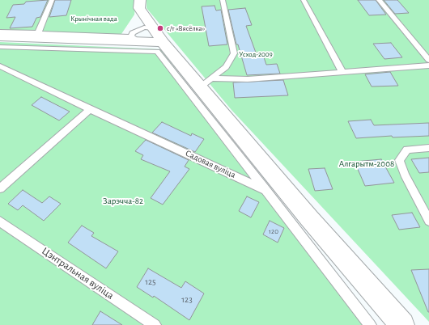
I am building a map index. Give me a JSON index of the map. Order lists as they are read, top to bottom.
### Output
{
  "streets": {
    "lane": ["Садовая вуліца", "Цэнтральная вуліца"]
  },
  "parks": [
    "Крынічная вада",
    "Усход-2009",
    "Алгарытм-2008",
    "Зарэчча-82"
  ],
  "places": ["с/т «Вясёлка»"],
  "house_numbers": ["120", "125", "123"]
}
